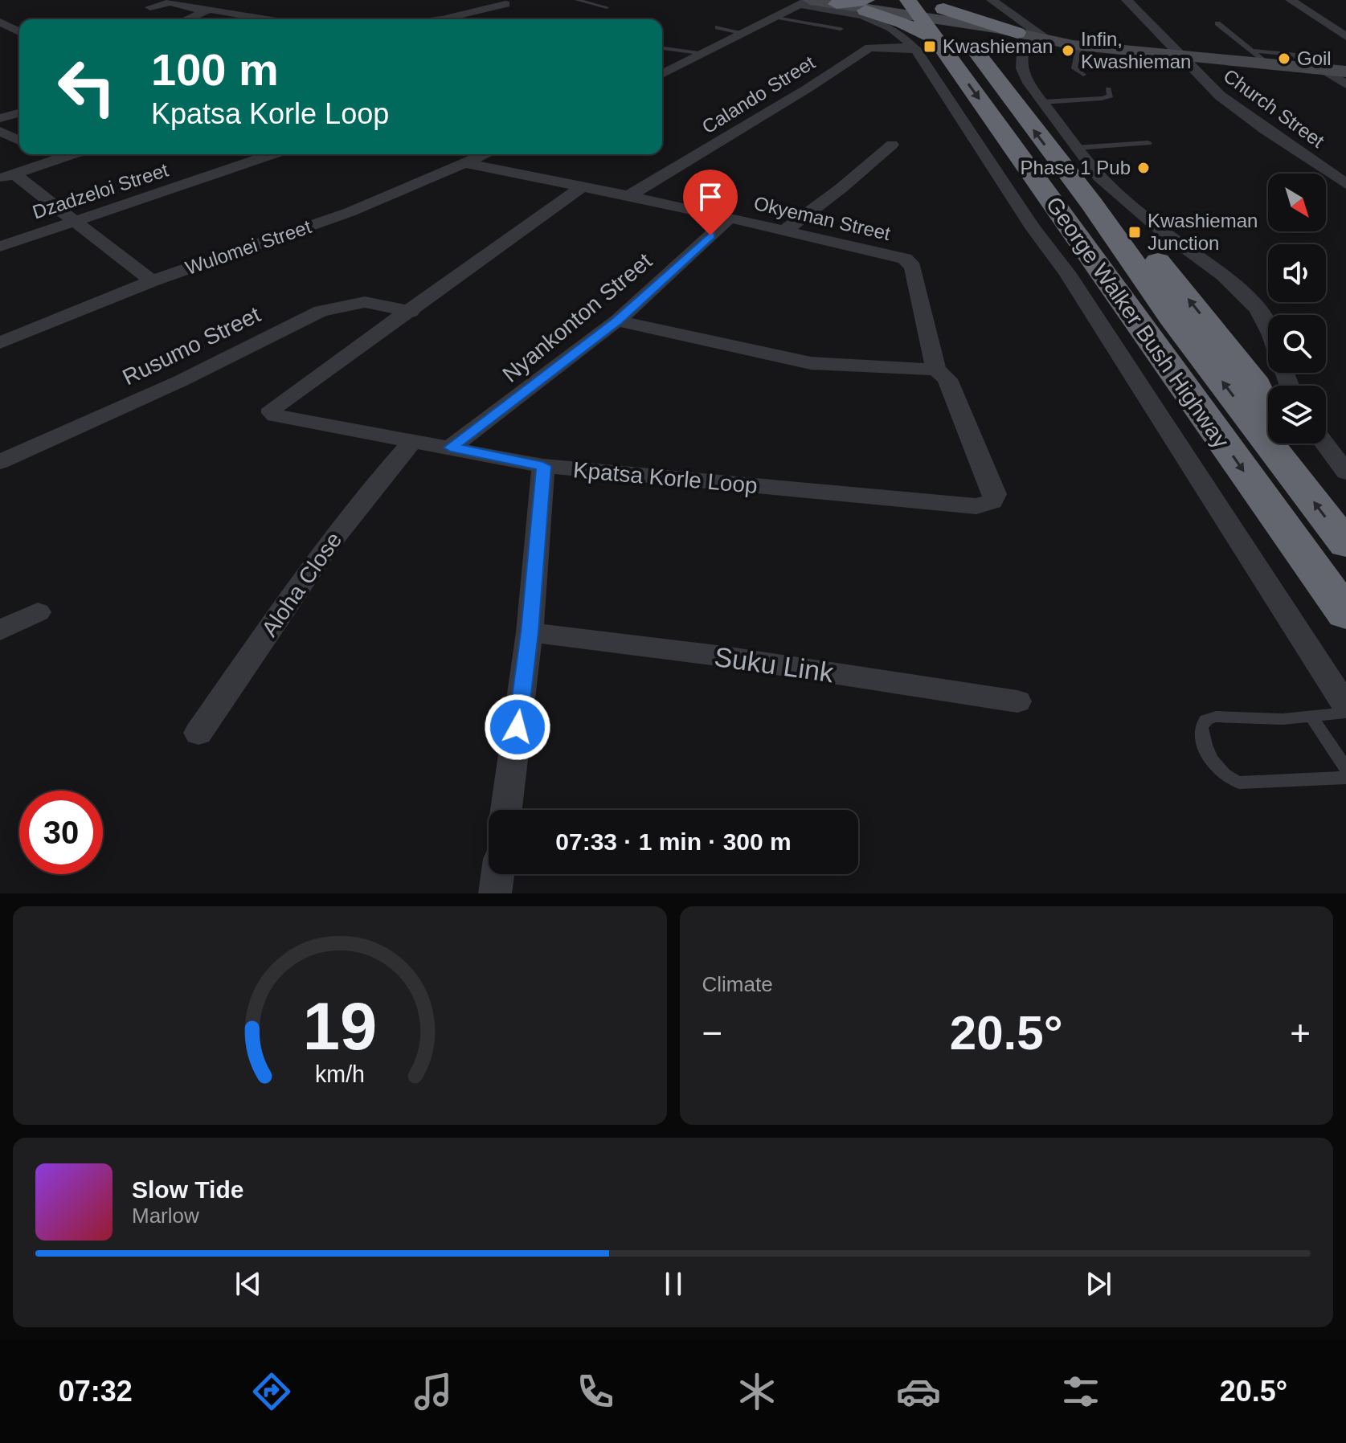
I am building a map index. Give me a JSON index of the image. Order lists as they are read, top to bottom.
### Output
{
  "streets": {
    "highway": ["George Walker Bush Highway"],
    "street": [
      "Calando Street",
      "Church Street",
      "Dzadzeloi Street",
      "Okyeman Street",
      "Wulomei Street",
      "Nyankonton Street",
      "Rusumo Street",
      "Kpatsa Korle Loop",
      "Aloha Close",
      "Suku Link"
    ]
  },
  "crossings": [
    ["Calando Street", "Okyeman Street"],
    ["Calando Street", "George Walker Bush Highway"],
    ["Okyeman Street", "Wulomei Street"],
    ["Okyeman Street", "Nyankonton Street"],
    ["Okyeman Street", "Kpatsa Korle Loop"],
    ["Nyankonton Street", "Kpatsa Korle Loop"],
    ["Rusumo Street", "Kpatsa Korle Loop"],
    ["Kpatsa Korle Loop", "Aloha Close"]
  ],
  "places": {
    "transit": ["Kwashieman", "Kwashieman Junction"],
    "other": ["Infin, Kwashieman", "Goil", "Phase 1 Pub"]
  },
  "north": "bottom right",
  "page": {
    "turn": ["100 m", "Kpatsa Korle Loop"],
    "limit": "30",
    "trip": "07:33 · 1 min · 300 m",
    "tile": "Climate",
    "heat": ["−", "20.5°", "+"],
    "song": ["Slow Tide", "Marlow"],
    "tabs": ["07:32", "20.5°"],
    "gauge": ["19", "km/h"]
  }
}
